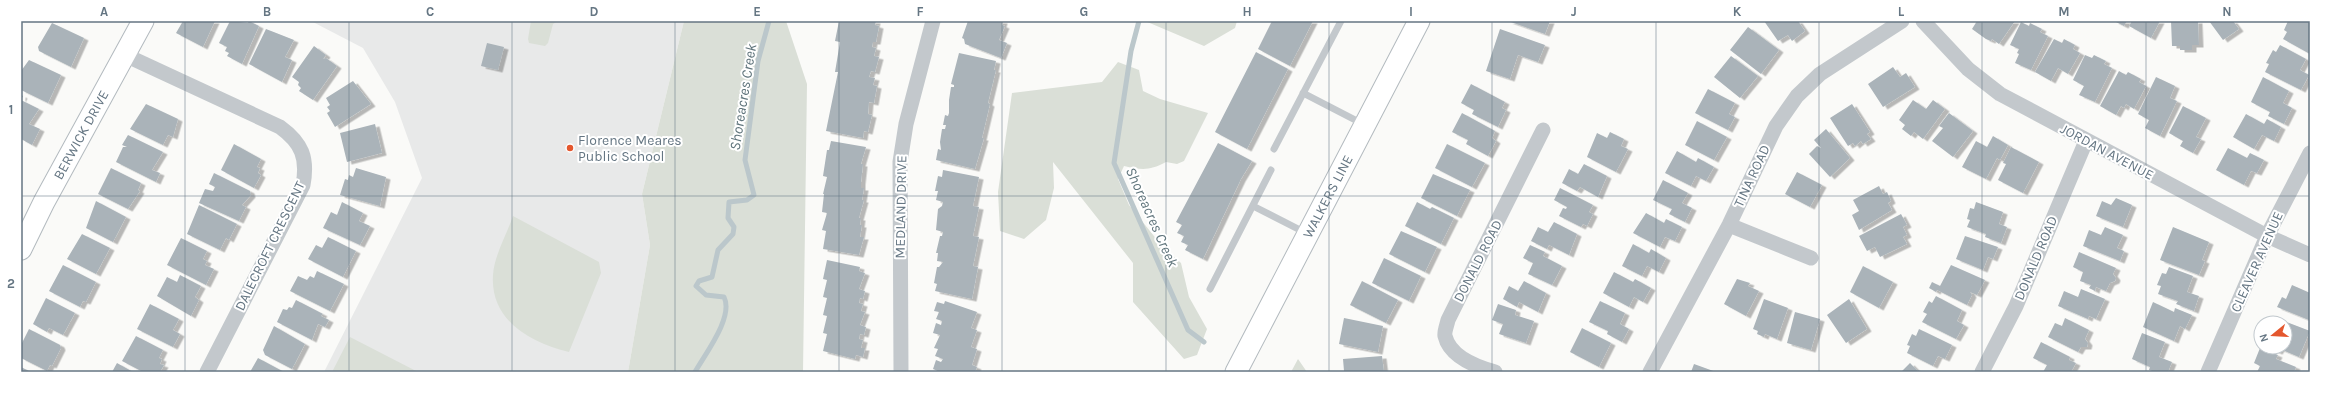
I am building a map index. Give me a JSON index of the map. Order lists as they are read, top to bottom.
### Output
{
  "streets": {
    "main road": ["BERWICK DRIVE", "WALKERS LINE"],
    "street": [
      "JORDAN AVENUE",
      "TINA ROAD",
      "MEDLAND DRIVE",
      "DALECROFT CRESCENT",
      "DONALD ROAD",
      "CLEAVER AVENUE"
    ]
  },
  "crossings": [
    ["BERWICK DRIVE", "DALECROFT CRESCENT"],
    ["JORDAN AVENUE", "DONALD ROAD"],
    ["JORDAN AVENUE", "CLEAVER AVENUE"]
  ],
  "water": ["Shoreacres Creek"],
  "places": ["Florence Meares Public School"],
  "north": "left",
  "grid": {
    "columns": [
      "A",
      "B",
      "C",
      "D",
      "E",
      "F",
      "G",
      "H",
      "I",
      "J",
      "K",
      "L",
      "M",
      "N"
    ],
    "rows": ["1", "2"]
  }
}
